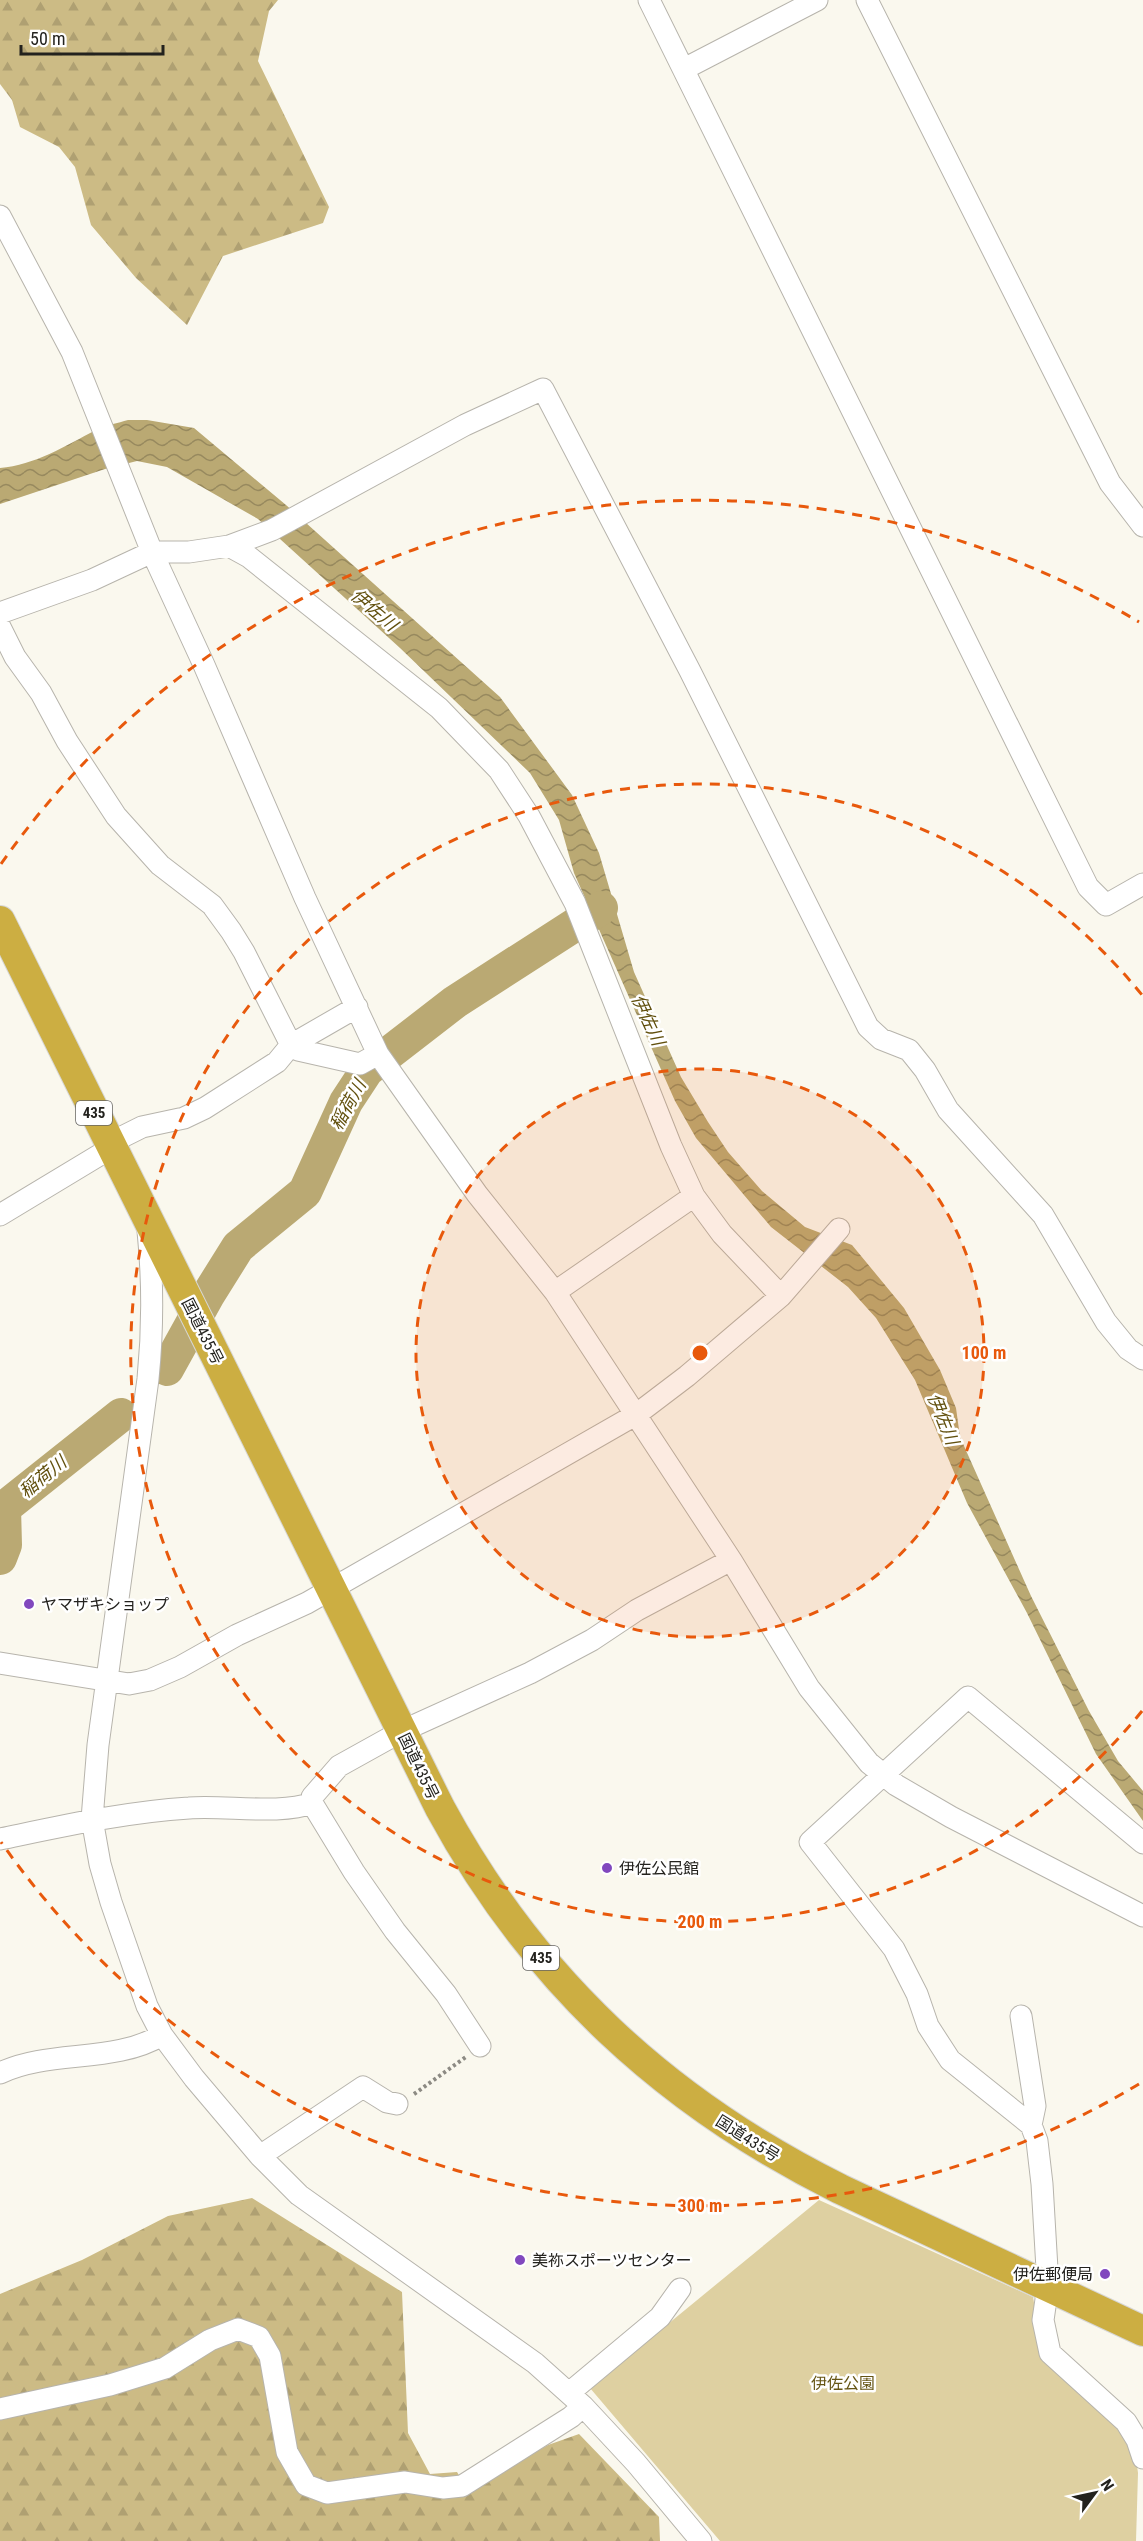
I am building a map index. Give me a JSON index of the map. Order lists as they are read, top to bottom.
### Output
{
  "streets": {
    "highway": ["435", "国道435号"]
  },
  "water": ["伊佐川", "稲荷川"],
  "parks": ["伊佐公園"],
  "places": [
    "ヤマザキショップ",
    "伊佐公民館",
    "美祢スポーツセンター",
    "伊佐郵便局"
  ],
  "scale_bar": "50 m",
  "north": "top right",
  "rings": ["100 m", "200 m", "300 m"]
}
